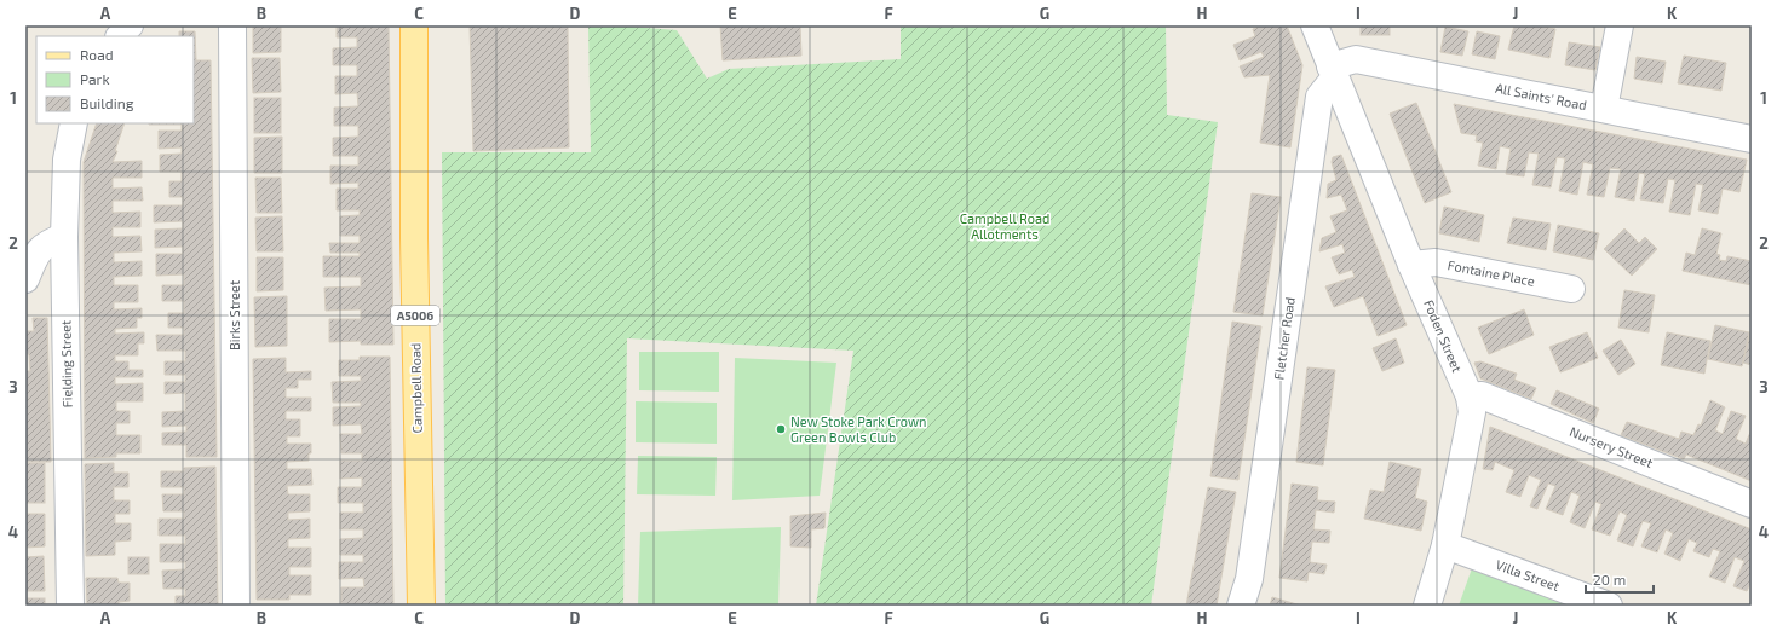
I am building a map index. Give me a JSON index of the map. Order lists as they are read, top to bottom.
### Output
{
  "streets": {
    "main road": ["A5006", "Campbell Road"],
    "street": [
      "All Saints' Road",
      "Fontaine Place",
      "Birks Street",
      "Foden Street",
      "Fletcher Road",
      "Fielding Street",
      "Nursery Street",
      "Villa Street"
    ]
  },
  "crossings": [
    ["All Saints' Road", "Foden Street"],
    ["All Saints' Road", "Fletcher Road"],
    ["Fontaine Place", "Foden Street"],
    ["Foden Street", "Fletcher Road"],
    ["Foden Street", "Nursery Street"],
    ["Foden Street", "Villa Street"]
  ],
  "parks": ["Campbell Road Allotments"],
  "places": ["New Stoke Park Crown Green Bowls Club"],
  "legend": ["Road", "Park", "Building"],
  "scale_bar": "20 m",
  "grid": {
    "columns": [
      "A",
      "B",
      "C",
      "D",
      "E",
      "F",
      "G",
      "H",
      "I",
      "J",
      "K"
    ],
    "rows": [
      "1",
      "2",
      "3",
      "4"
    ]
  }
}
